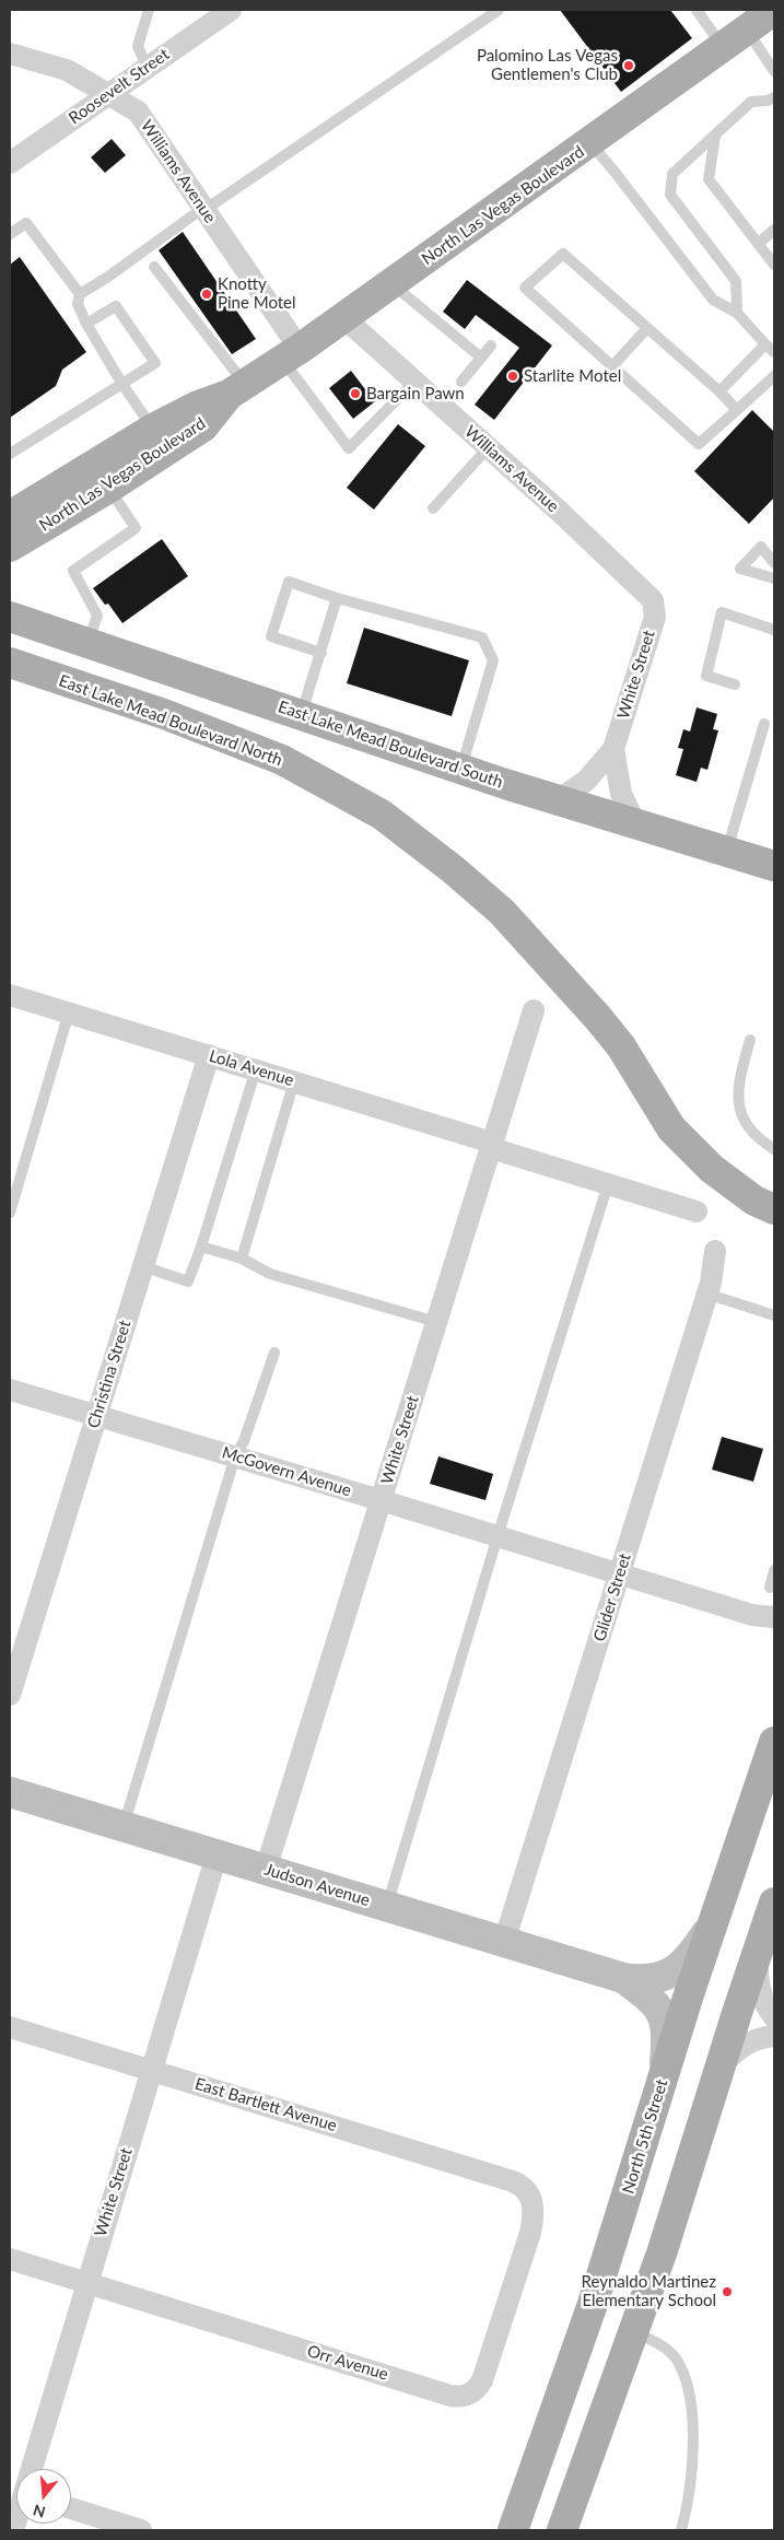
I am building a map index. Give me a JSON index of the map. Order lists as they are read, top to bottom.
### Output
{
  "streets": {
    "main road": [
      "North Las Vegas Boulevard",
      "East Lake Mead Boulevard North",
      "East Lake Mead Boulevard South",
      "North 5th Street"
    ],
    "street": [
      "Roosevelt Street",
      "Williams Avenue",
      "White Street",
      "Lola Avenue",
      "Christina Street",
      "McGovern Avenue",
      "Glider Street",
      "Judson Avenue",
      "East Bartlett Avenue",
      "Orr Avenue"
    ]
  },
  "crossings": [
    ["Roosevelt Street", "Williams Avenue"],
    ["Williams Avenue", "North Las Vegas Boulevard"],
    ["Williams Avenue", "White Street"],
    ["White Street", "East Lake Mead Boulevard South"],
    ["White Street", "Lola Avenue"],
    ["White Street", "McGovern Avenue"],
    ["White Street", "Judson Avenue"],
    ["White Street", "East Bartlett Avenue"],
    ["White Street", "Orr Avenue"],
    ["Lola Avenue", "Christina Street"],
    ["Christina Street", "McGovern Avenue"],
    ["McGovern Avenue", "Glider Street"],
    ["Glider Street", "Judson Avenue"],
    ["Judson Avenue", "North 5th Street"],
    ["East Bartlett Avenue", "Orr Avenue"]
  ],
  "places": [
    "Palomino Las Vegas Gentlemen's Club",
    "Knotty Pine Motel",
    "Starlite Motel",
    "Bargain Pawn",
    "Reynaldo Martinez Elementary School"
  ],
  "north": "bottom"
}
